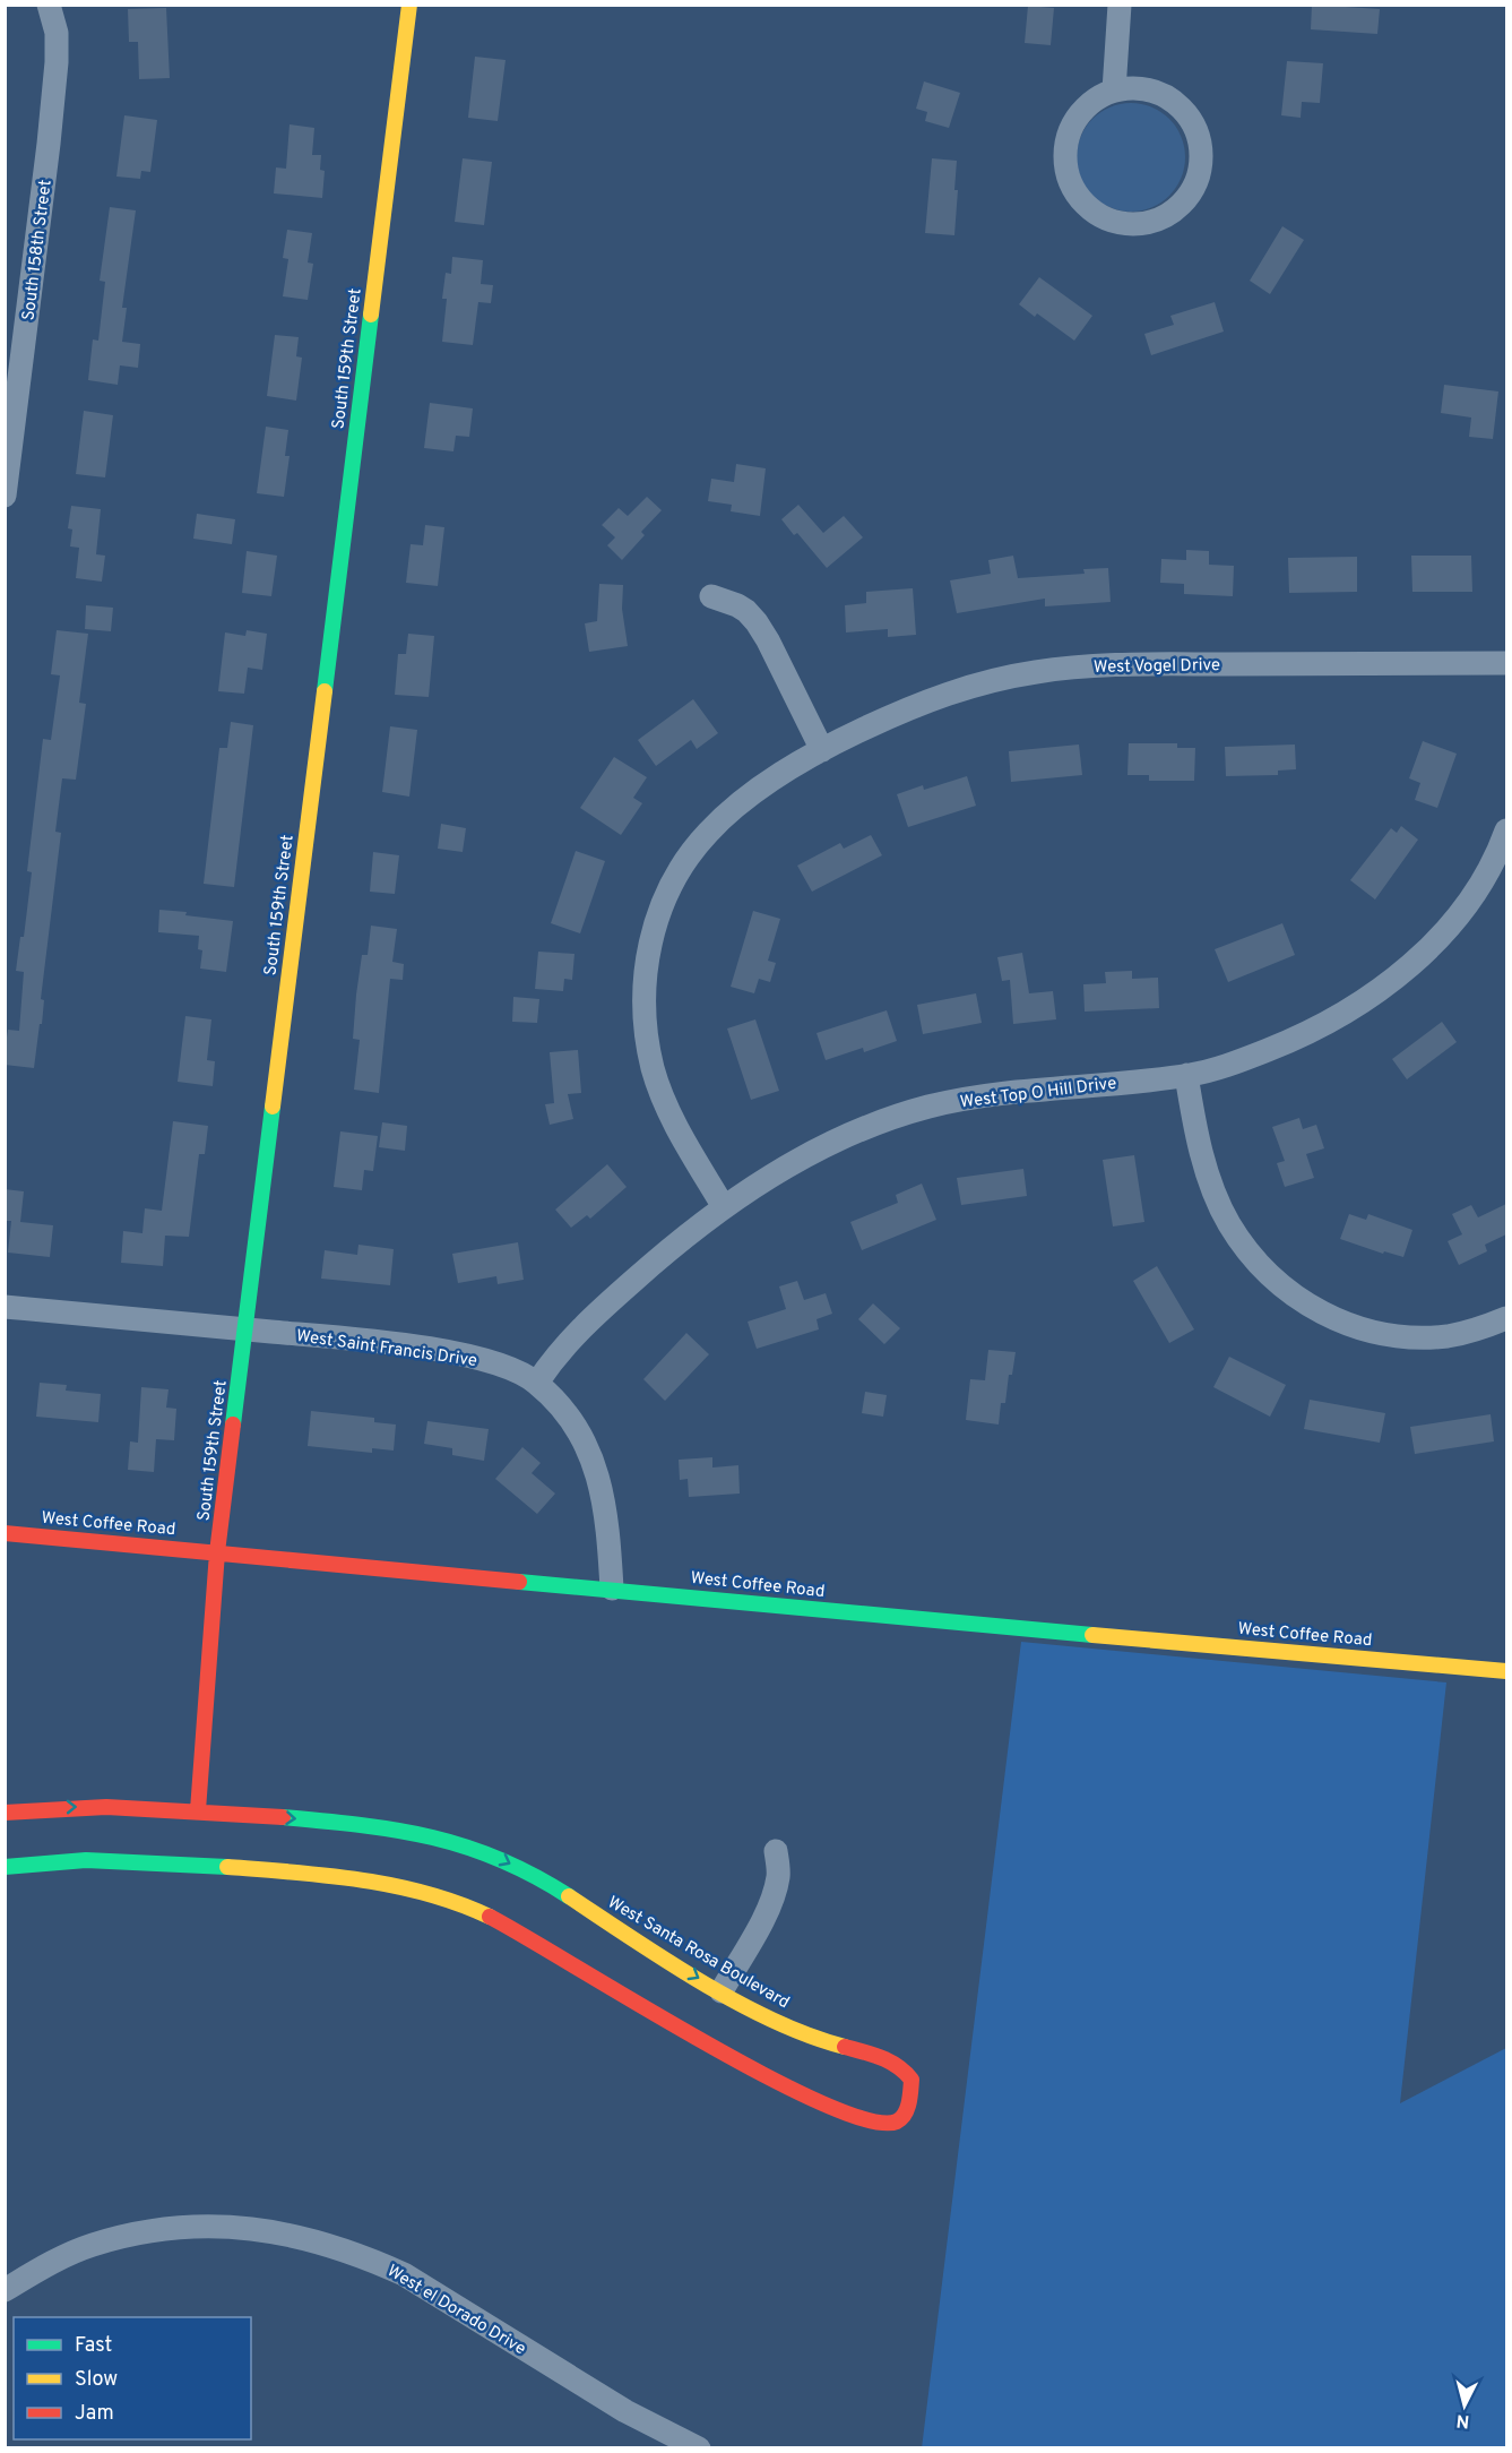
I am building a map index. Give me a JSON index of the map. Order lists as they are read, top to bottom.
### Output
{
  "streets": {
    "street": [
      "South 158th Street",
      "South 159th Street",
      "West Vogel Drive",
      "West Top O Hill Drive",
      "West Saint Francis Drive",
      "West Coffee Road",
      "West Santa Rosa Boulevard",
      "West el Dorado Drive"
    ]
  },
  "crossings": [
    ["South 159th Street", "West Saint Francis Drive"],
    ["South 159th Street", "West Coffee Road"],
    ["South 159th Street", "West Santa Rosa Boulevard"],
    ["West Vogel Drive", "West Top O Hill Drive"],
    ["West Top O Hill Drive", "West Saint Francis Drive"],
    ["West Saint Francis Drive", "West Coffee Road"]
  ],
  "one_way": ["West Santa Rosa Boulevard"],
  "legend": ["Fast", "Slow", "Jam"],
  "north": "bottom"
}
